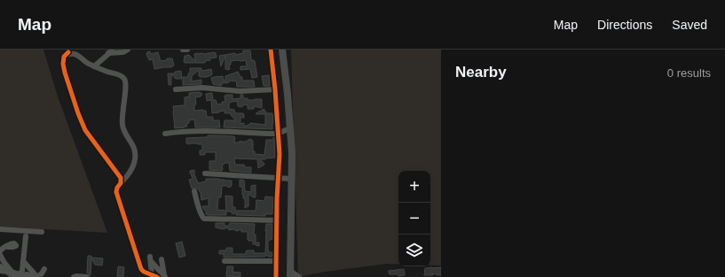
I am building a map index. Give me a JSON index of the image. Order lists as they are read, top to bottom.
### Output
{
  "page": {
    "header": "Map",
    "nav": ["Map", "Directions", "Saved"],
    "heading": ["Nearby", "0 results"],
    "map_buttons": ["+", "−"]
  }
}
